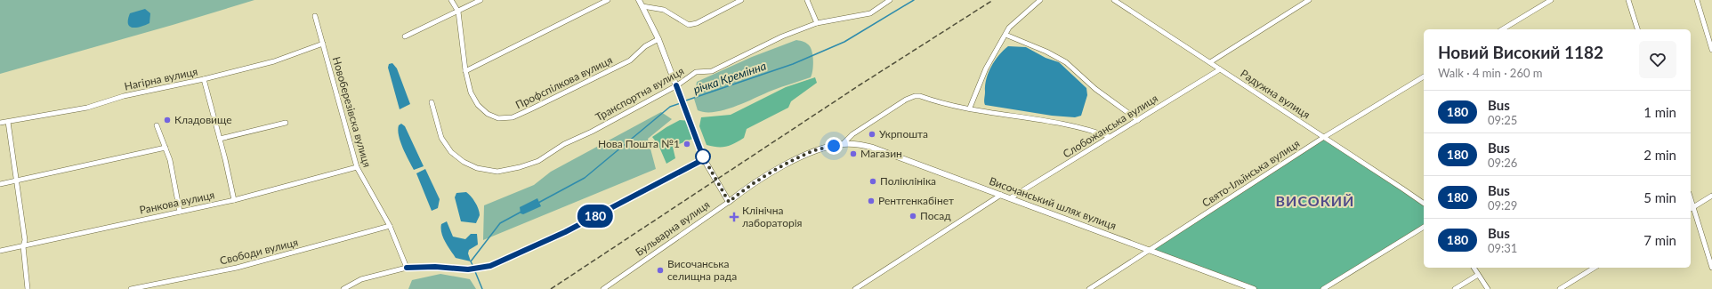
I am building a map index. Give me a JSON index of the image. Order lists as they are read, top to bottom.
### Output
{
  "streets": {
    "street": [
      "Нагірна вулиця",
      "Профспілкова вулиця",
      "Транспортна вулиця",
      "Радужна вулиця",
      "Новоберезівска вулиця",
      "Слобожанська вулиця",
      "Свято-Ільїнська вулиця",
      "Ранкова вулиця",
      "Височанський шлях вулиця",
      "Бульварна вулиця",
      "Свободи вулиця"
    ]
  },
  "crossings": [
    ["Нагірна вулиця", "Новоберезівска вулиця"],
    ["Радужна вулиця", "Слобожанська вулиця"],
    ["Радужна вулиця", "Свято-Ільїнська вулиця"],
    ["Новоберезівска вулиця", "Ранкова вулиця"],
    ["Новоберезівска вулиця", "Свободи вулиця"],
    ["Слобожанська вулиця", "Височанський шлях вулиця"],
    ["Свято-Ільїнська вулиця", "Височанський шлях вулиця"],
    ["Височанський шлях вулиця", "Бульварна вулиця"]
  ],
  "districts": ["ВИСОКИЙ"],
  "water": ["річка Кремінна"],
  "places": {
    "other": [
      "Кладовище",
      "Укрпошта",
      "Нова Пошта №1",
      "Магазин",
      "Поліклініка",
      "Рентгенкабінет",
      "Посад",
      "Височанська селищна рада"
    ],
    "health": ["Клінічна лабораторія"]
  },
  "lines": ["bus line 180"],
  "page": {
    "on_map": "180",
    "heading": ["Новий Високий 1182", "Walk · 4 min · 260 m"],
    "list": [
      {
        "mark": "180",
        "name": "Bus",
        "note": "09:25",
        "value": "1 min"
      },
      {
        "mark": "180",
        "name": "Bus",
        "note": "09:26",
        "value": "2 min"
      },
      {
        "mark": "180",
        "name": "Bus",
        "note": "09:29",
        "value": "5 min"
      },
      {
        "mark": "180",
        "name": "Bus",
        "note": "09:31",
        "value": "7 min"
      }
    ]
  }
}
